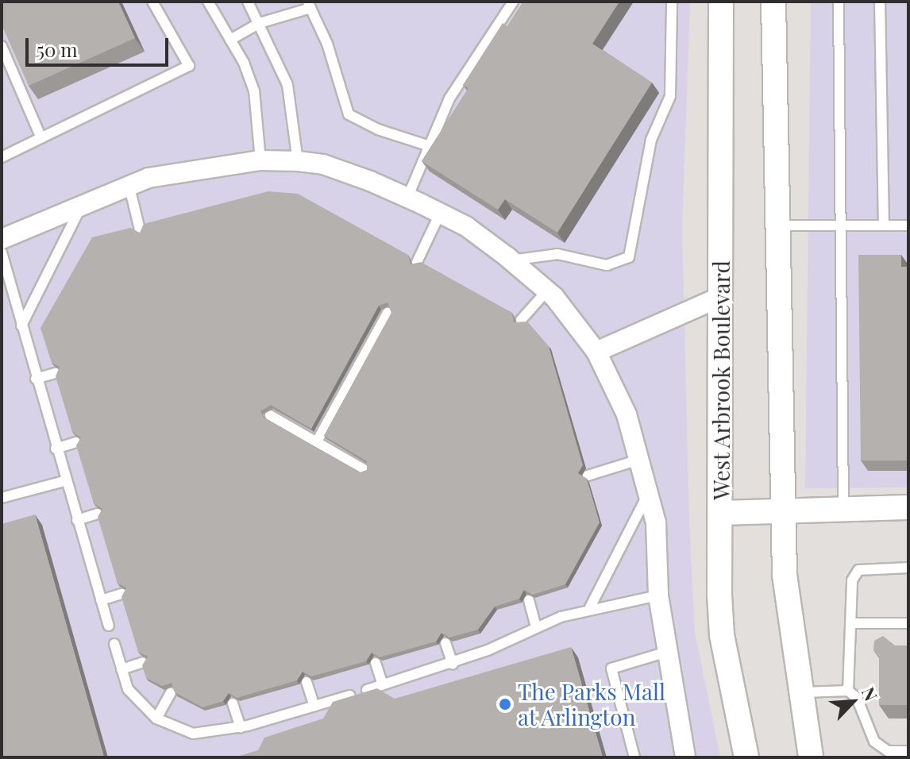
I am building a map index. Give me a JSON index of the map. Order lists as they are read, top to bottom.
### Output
{
  "streets": {
    "street": ["West Arbrook Boulevard"]
  },
  "places": ["The Parks Mall at Arlington"],
  "scale_bar": "50 m",
  "north": "top right"
}
